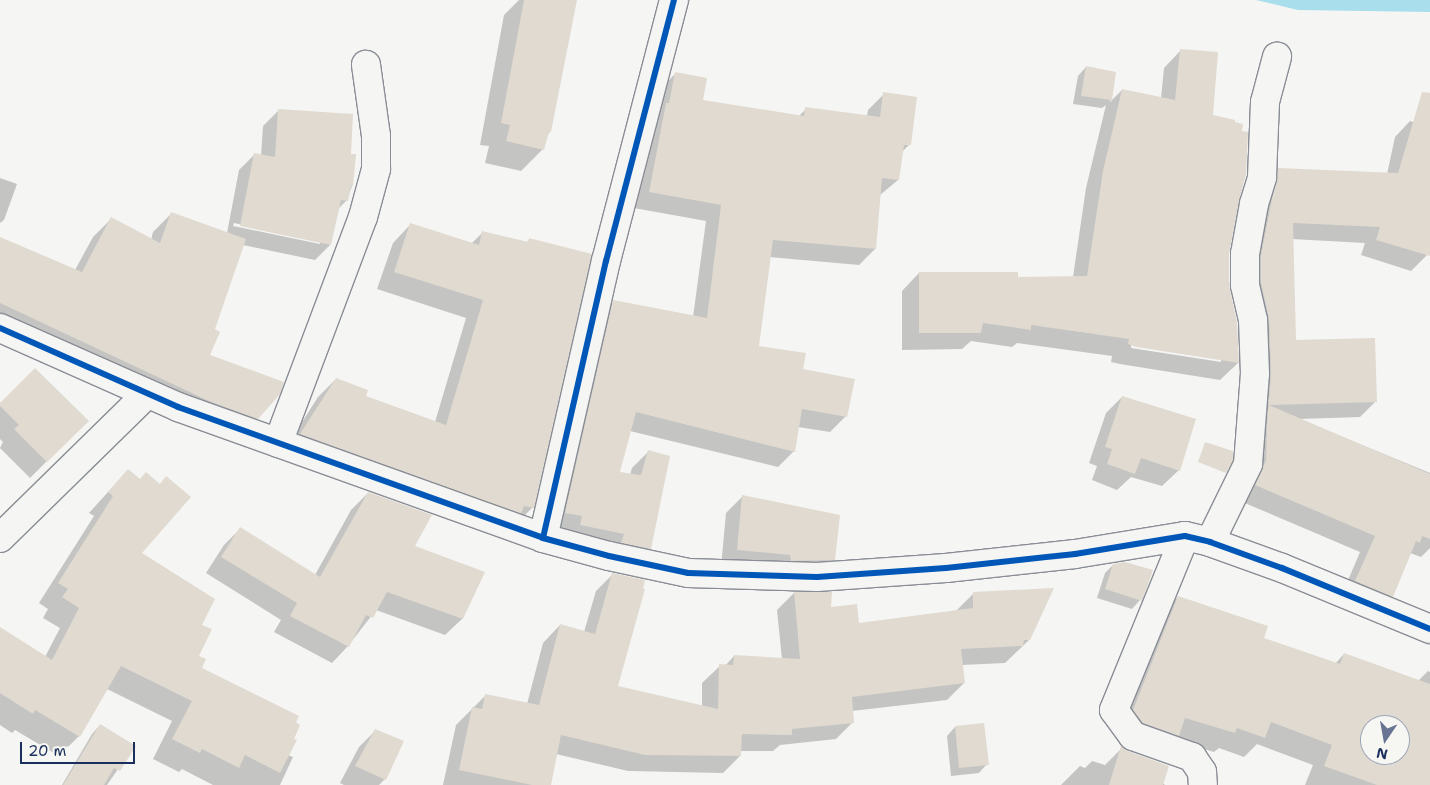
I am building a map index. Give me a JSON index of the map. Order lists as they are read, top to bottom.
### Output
{
  "scale_bar": "20 m",
  "north": "bottom"
}
